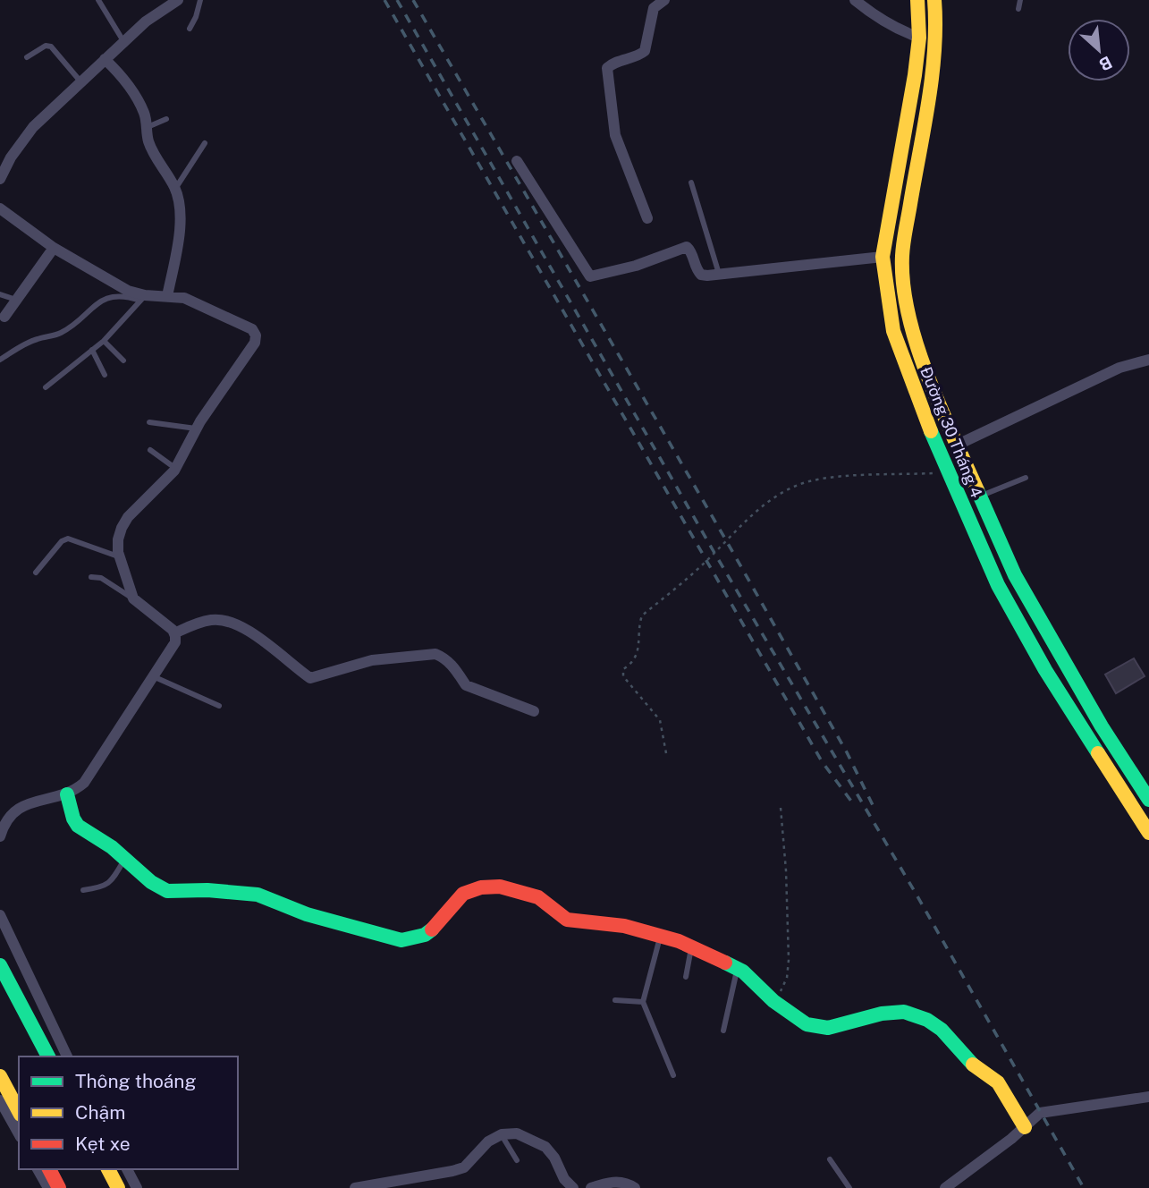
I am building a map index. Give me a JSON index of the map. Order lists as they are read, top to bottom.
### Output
{
  "streets": {
    "main road": ["Đường 30 Tháng 4"]
  },
  "legend": ["Thông thoáng", "Chậm", "Kẹt xe"],
  "north": "bottom right"
}
